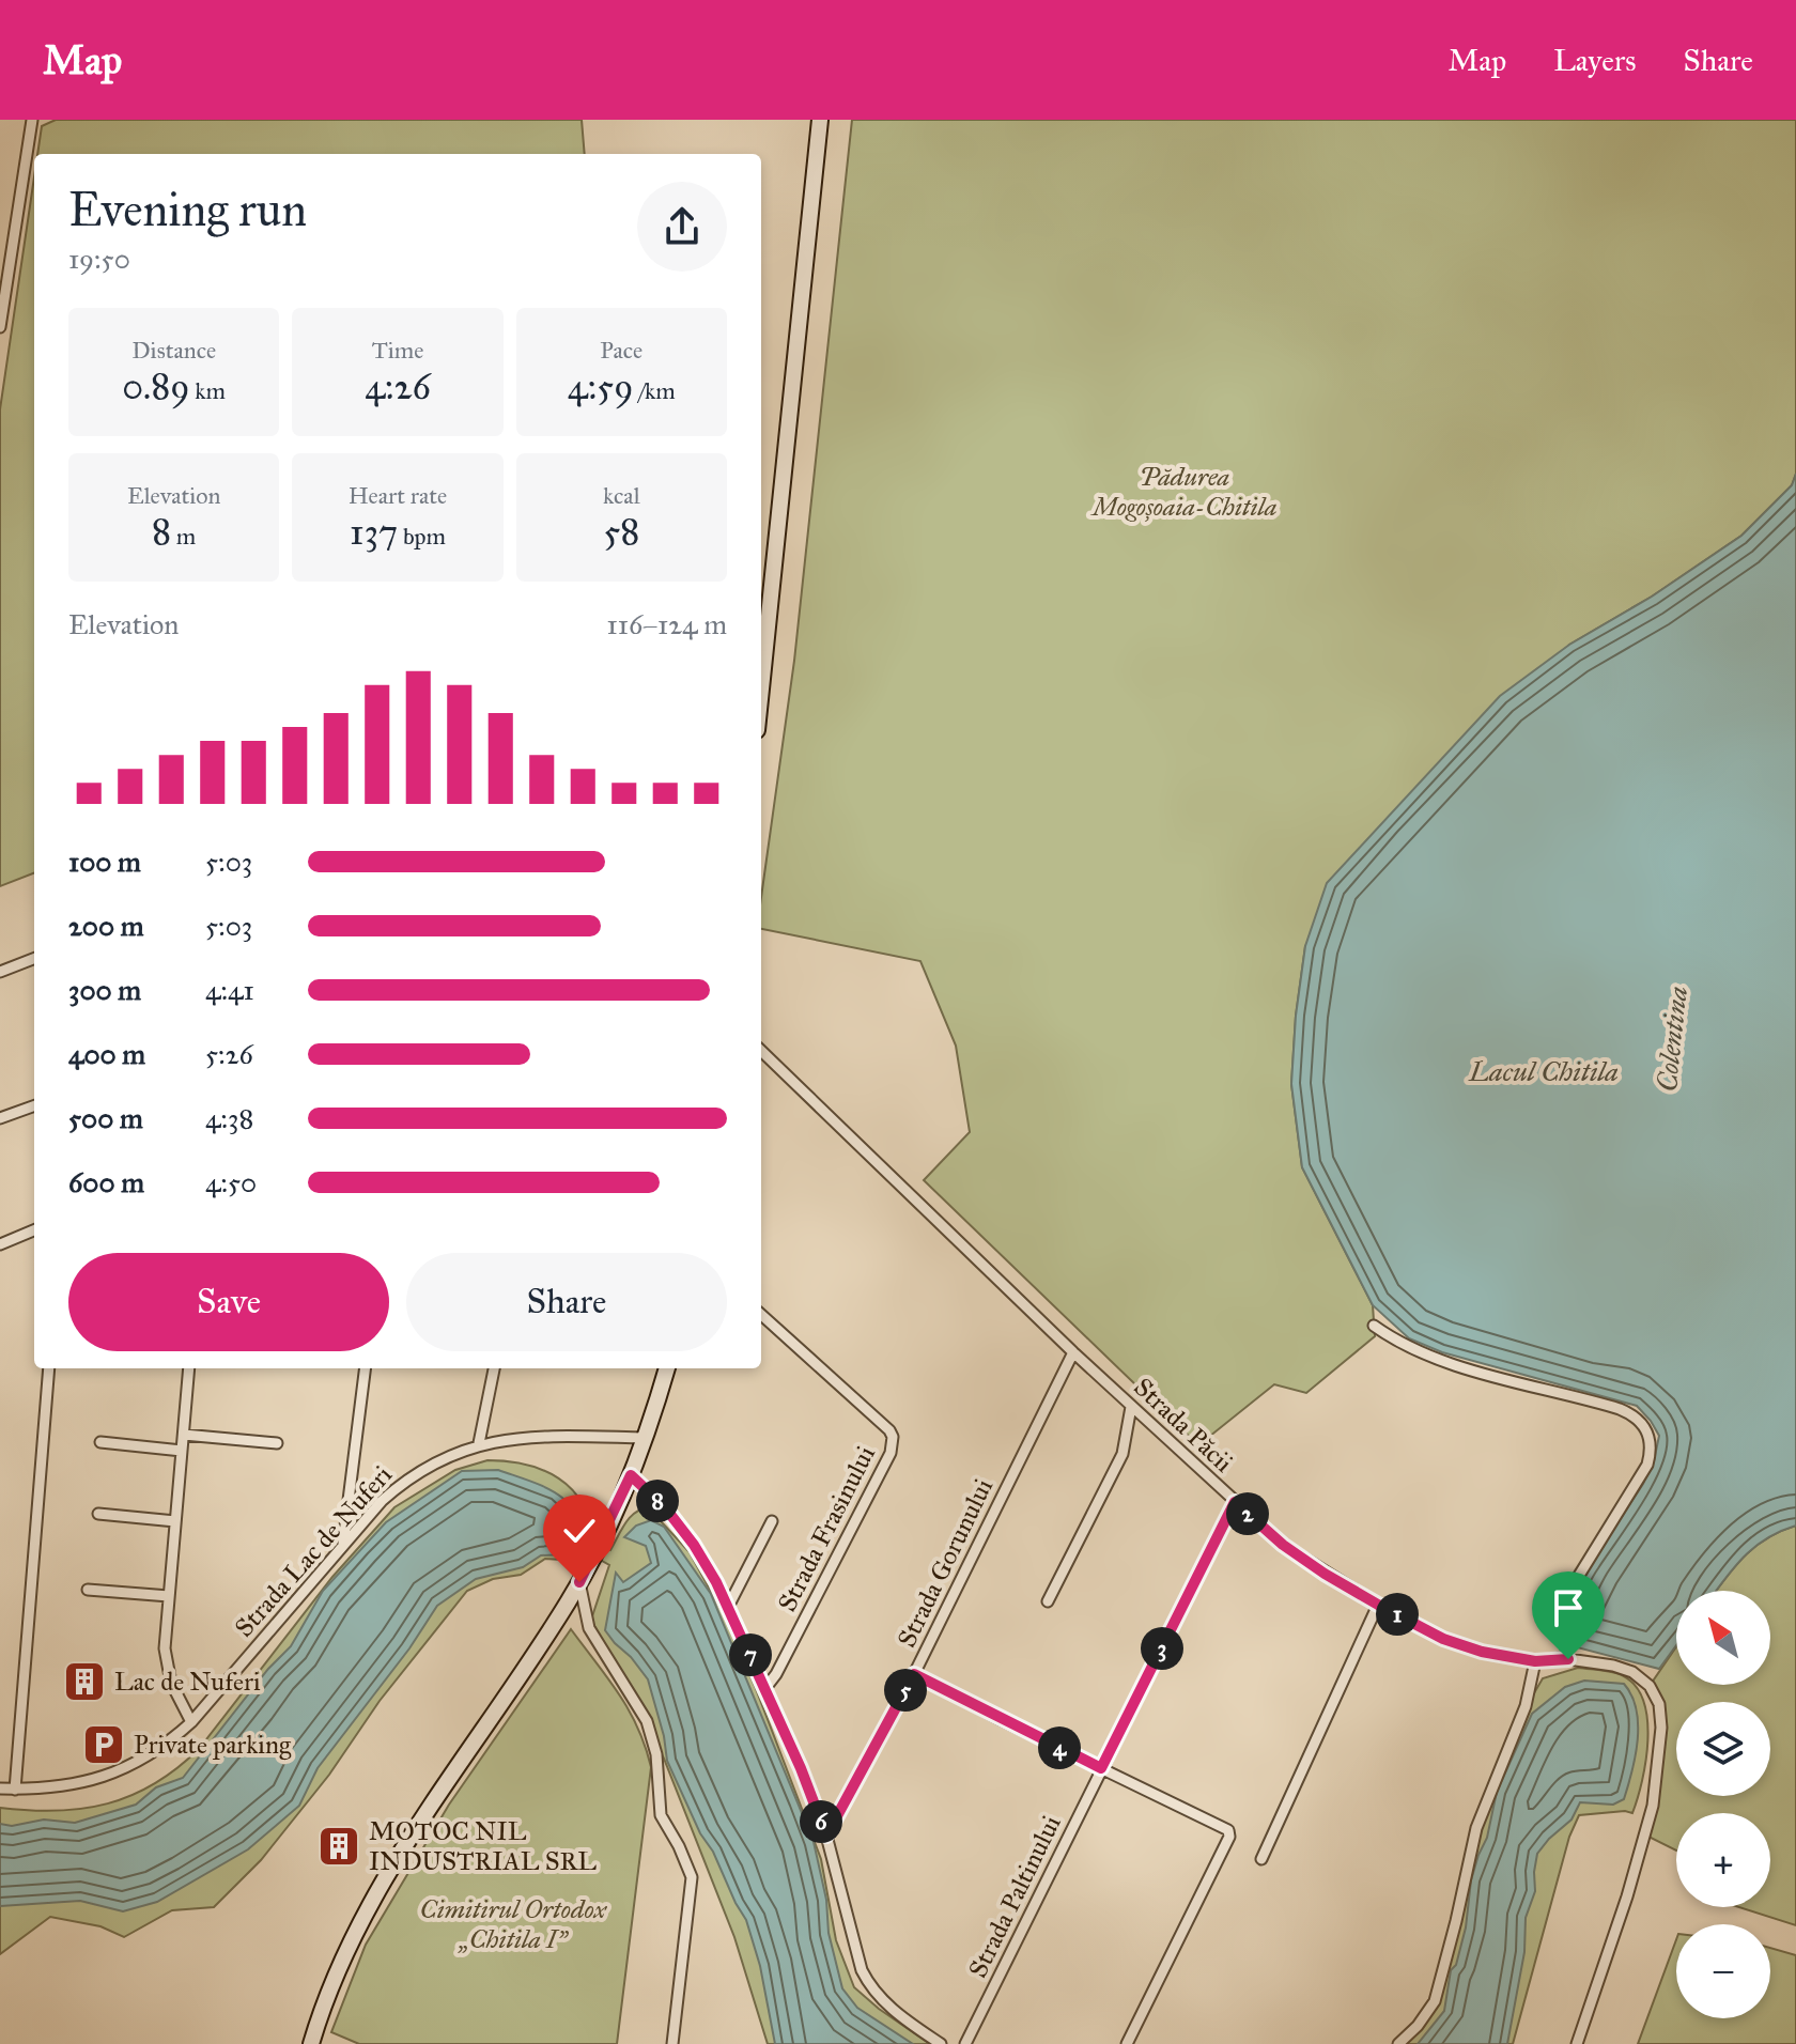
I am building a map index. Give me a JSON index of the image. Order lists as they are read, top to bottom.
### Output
{
  "streets": {
    "street": [
      "Strada Păcii",
      "Strada Frasinului",
      "Strada Lac de Nuferi",
      "Strada Gorunului",
      "Strada Paltinului"
    ]
  },
  "crossings": [
    ["Strada Păcii", "Strada Gorunului"],
    ["Strada Păcii", "Strada Paltinului"]
  ],
  "water": ["Colentina", "Lacul Chitila"],
  "parks": ["Pădurea Mogoșoaia-Chitila", "Cimitirul Ortodox „Chitila I”"],
  "places": {
    "building": ["Lac de Nuferi", "MOTOC NIL INDUSTRIAL SRL"],
    "parking": ["Private parking"]
  },
  "north": "top left",
  "page": {
    "header": "Map",
    "nav": ["Map", "Layers", "Share"],
    "heading": ["Evening run", "19:50"],
    "stats": [
      ["Distance", "0.89 km"],
      ["Time", "4:26"],
      ["Pace", "4:59 /km"],
      ["Elevation", "8 m"],
      ["Heart rate", "137 bpm"],
      ["kcal", "58"]
    ],
    "chart": ["Elevation", "116–124 m"],
    "list": [
      {
        "name": "100 m",
        "note": "5:03"
      },
      {
        "name": "200 m",
        "note": "5:03"
      },
      {
        "name": "300 m",
        "note": "4:41"
      },
      {
        "name": "400 m",
        "note": "5:26"
      },
      {
        "name": "500 m",
        "note": "4:38"
      },
      {
        "name": "600 m",
        "note": "4:50"
      }
    ],
    "buttons": ["Save", "Share"],
    "pins": [
      "8",
      "2",
      "1",
      "3",
      "7",
      "5",
      "4",
      "6"
    ],
    "map_buttons": ["+", "−"]
  }
}
